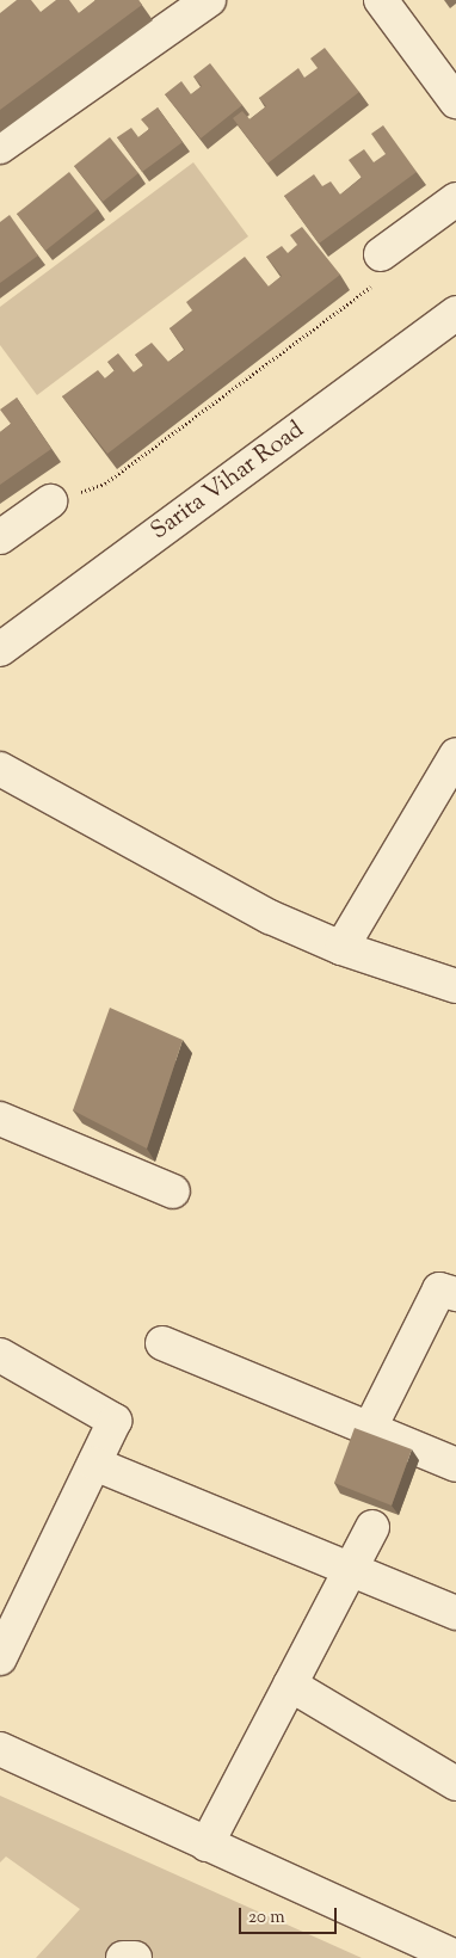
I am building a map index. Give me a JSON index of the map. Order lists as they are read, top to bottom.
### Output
{
  "streets": {
    "street": ["Sarita Vihar Road"]
  },
  "scale_bar": "20 m"
}
